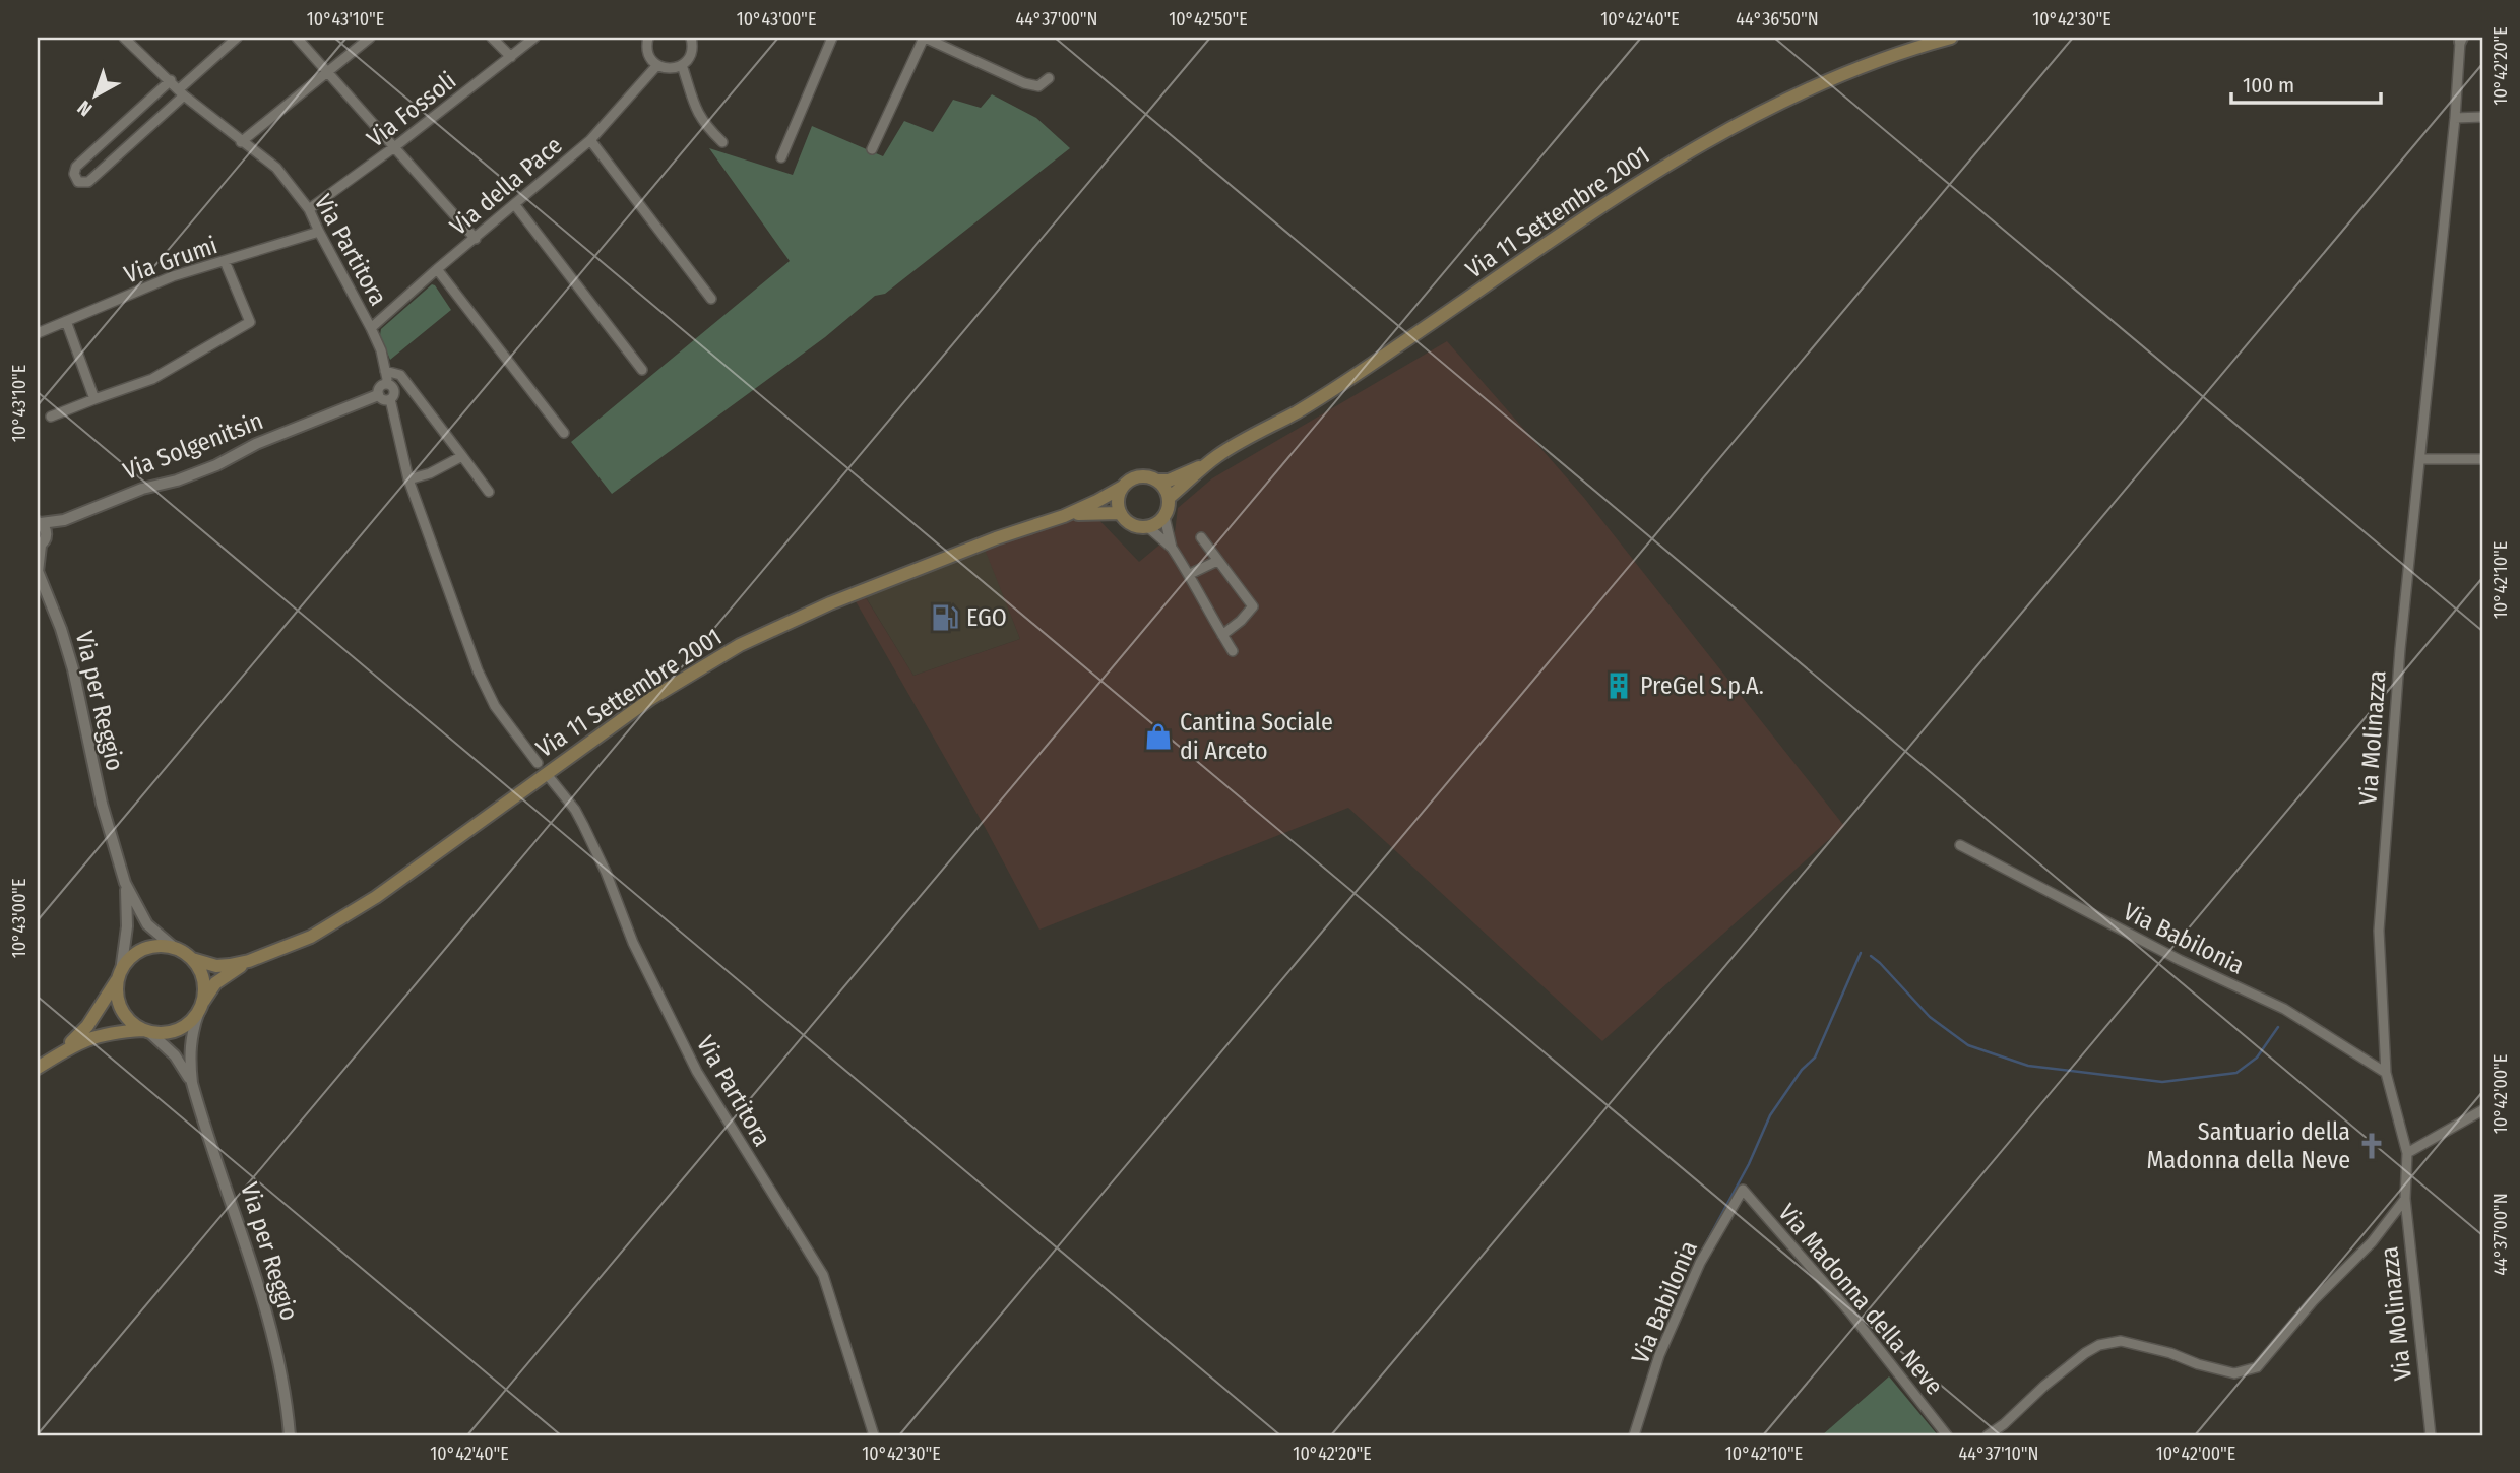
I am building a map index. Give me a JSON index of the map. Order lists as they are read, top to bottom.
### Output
{
  "streets": {
    "main road": ["Via 11 Settembre 2001"],
    "street": [
      "Via Fossoli",
      "Via della Pace",
      "Via Partitora",
      "Via Grumi",
      "Via Solgenitsin",
      "Via per Reggio",
      "Via Molinazza",
      "Via Babilonia",
      "Via Madonna della Neve"
    ]
  },
  "crossings": [
    ["Via Fossoli", "Via Partitora"],
    ["Via della Pace", "Via Partitora"],
    ["Via 11 Settembre 2001", "Via Partitora"],
    ["Via 11 Settembre 2001", "Via per Reggio"],
    ["Via Partitora", "Via Grumi"],
    ["Via Partitora", "Via Solgenitsin"],
    ["Via Solgenitsin", "Via per Reggio"],
    ["Via Molinazza", "Via Babilonia"],
    ["Via Babilonia", "Via Madonna della Neve"]
  ],
  "places": {
    "fuel station": ["EGO"],
    "building": ["PreGel S.p.A."],
    "shop": ["Cantina Sociale di Arceto"],
    "church": ["Santuario della Madonna della Neve"]
  },
  "scale_bar": "100 m",
  "north": "bottom left",
  "coordinates": [
    "10°43'10\"E",
    "10°43'00\"E",
    "44°37'00\"N",
    "10°42'50\"E",
    "10°42'40\"E",
    "44°36'50\"N",
    "10°42'30\"E",
    "10°42'20\"E",
    "10°42'10\"E",
    "10°42'00\"E",
    "44°37'10\"N"
  ]
}
